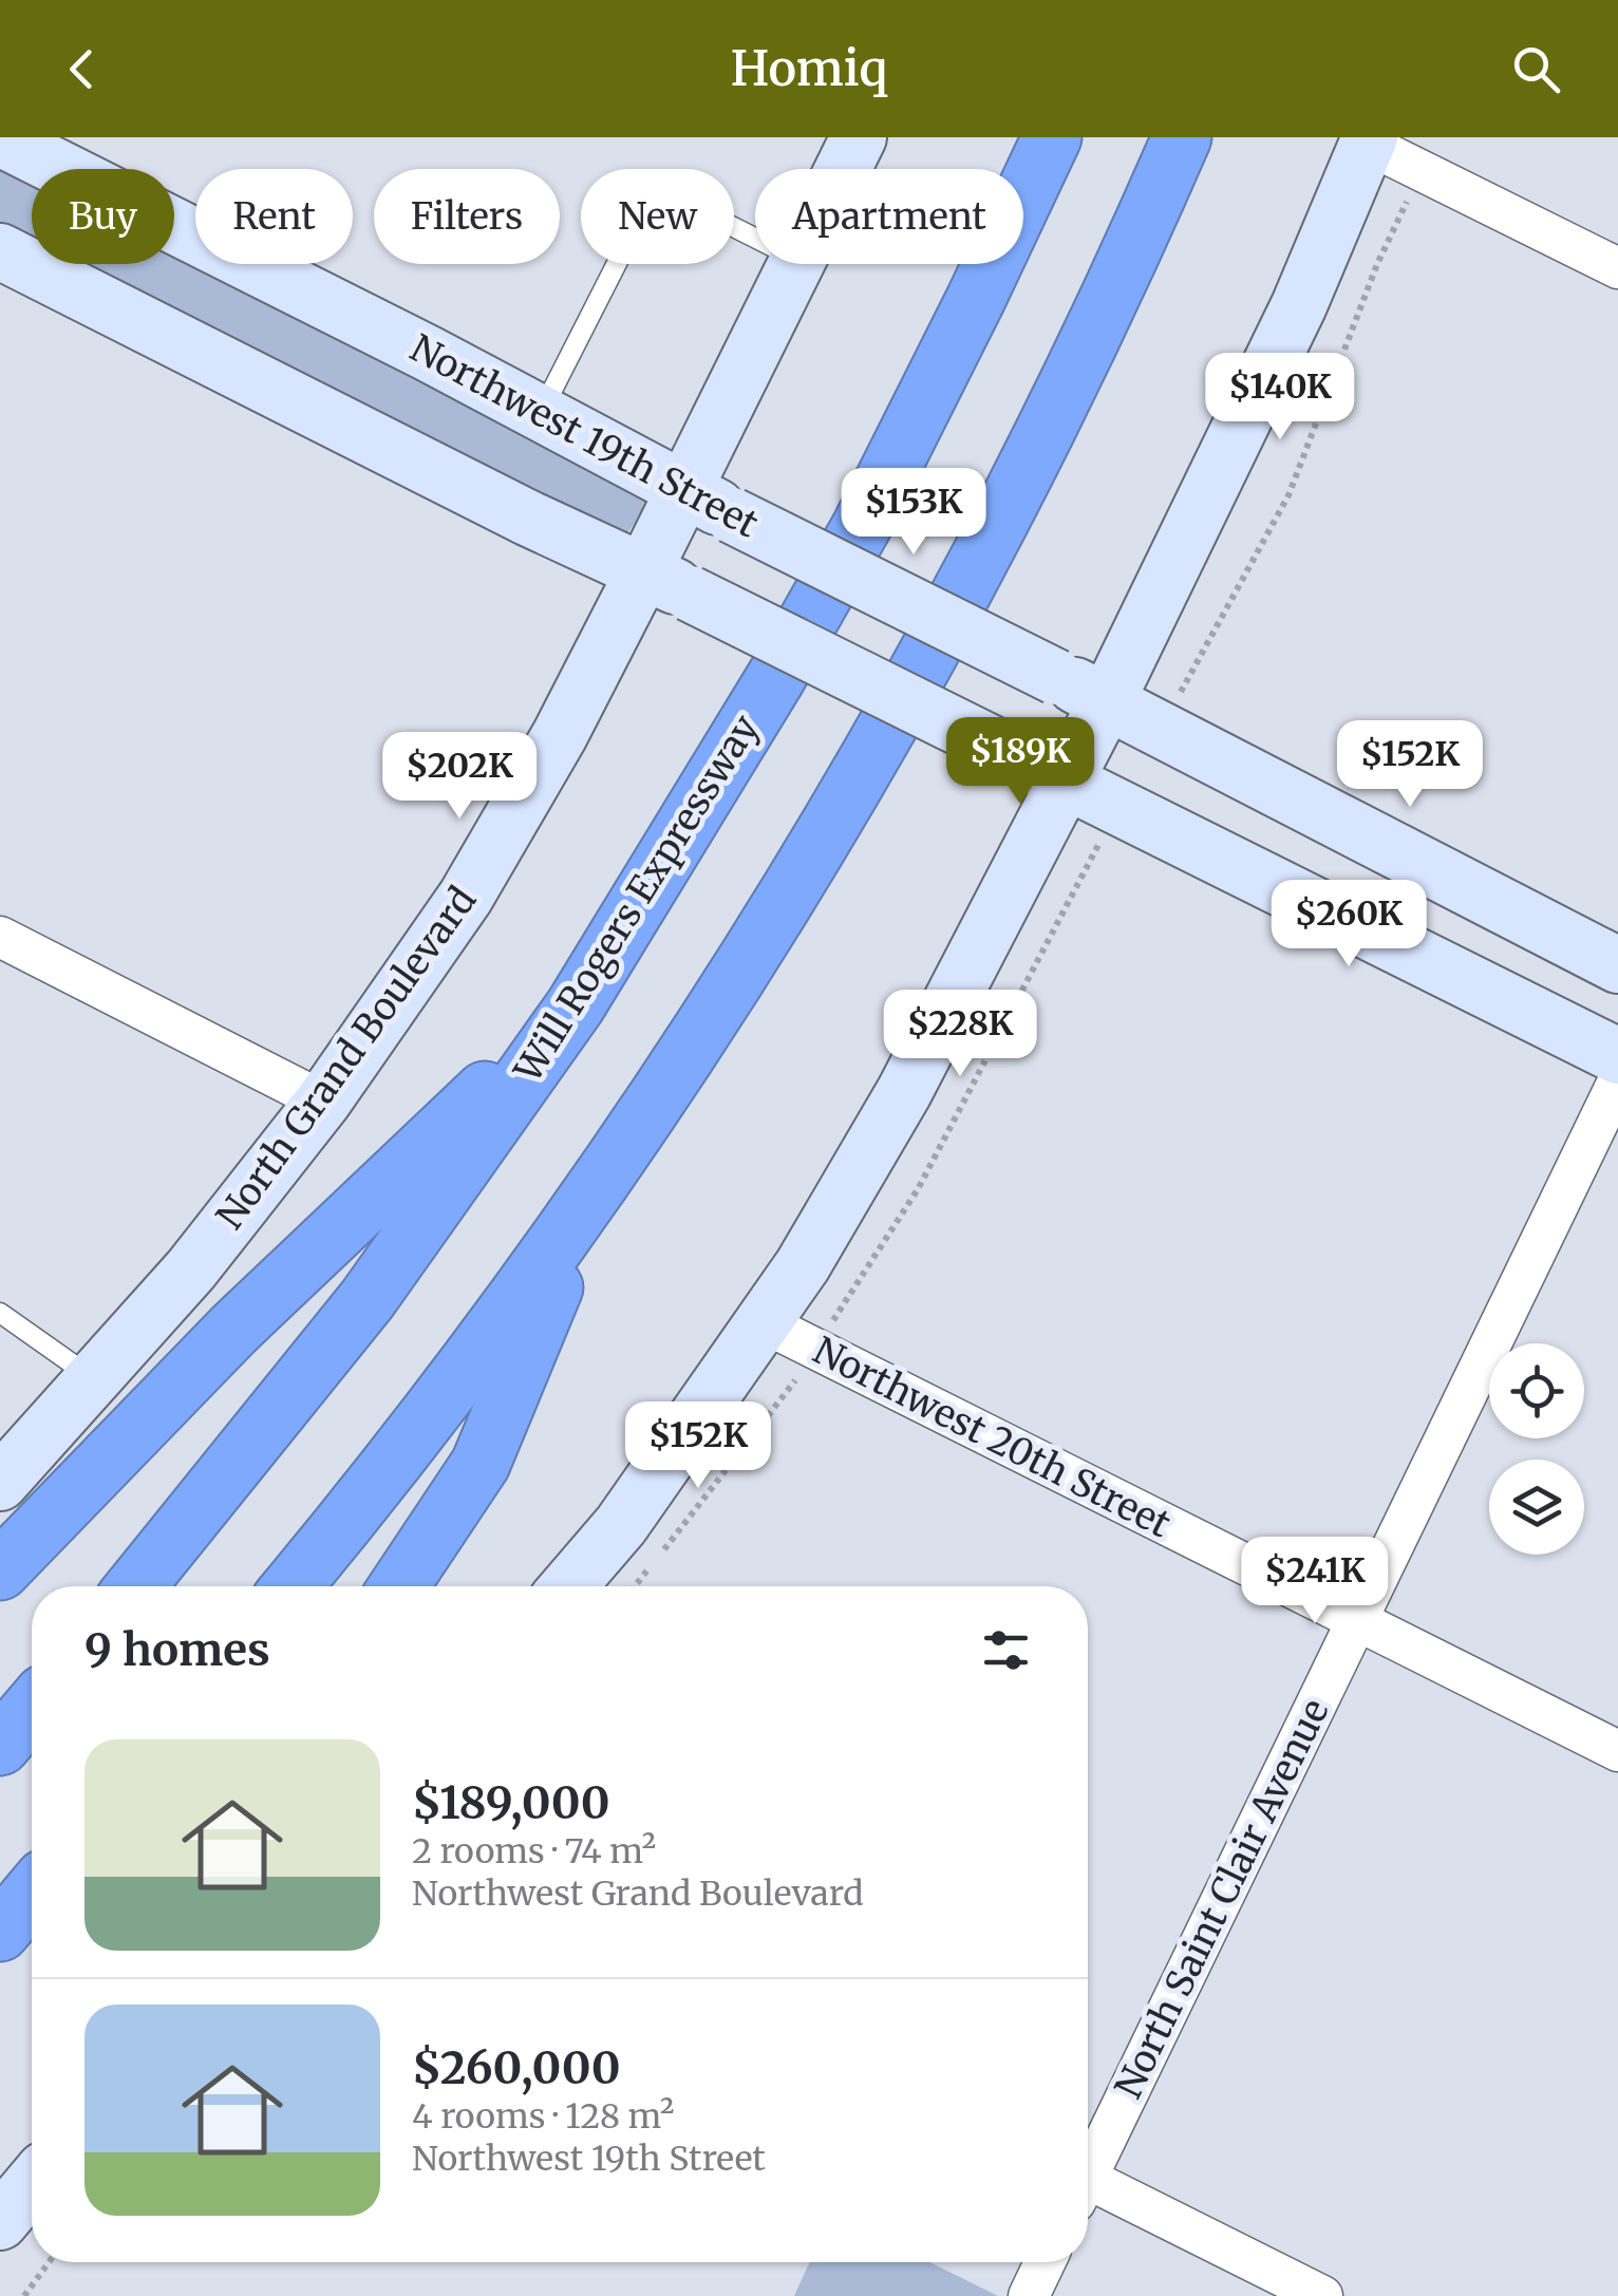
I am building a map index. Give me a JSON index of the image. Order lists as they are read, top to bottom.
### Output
{
  "streets": {
    "highway": ["Will Rogers Expressway"],
    "street": [
      "Northwest 19th Street",
      "North Grand Boulevard",
      "Northwest 20th Street",
      "North Saint Clair Avenue"
    ]
  },
  "crossings": [
    ["Northwest 19th Street", "North Grand Boulevard"],
    ["Northwest 20th Street", "North Saint Clair Avenue"]
  ],
  "page": {
    "header": "Homiq",
    "chip": [
      "Buy",
      "Rent",
      "Filters",
      "New",
      "Apartment"
    ],
    "price": [
      "$140K",
      "$153K",
      "$189K",
      "$152K",
      "$202K",
      "$260K",
      "$228K",
      "$152K",
      "$241K"
    ],
    "heading": "9 homes",
    "list": [
      {
        "name": "$189,000",
        "note": "2 rooms · 74 m² · Northwest Grand Boulevard"
      },
      {
        "name": "$260,000",
        "note": "4 rooms · 128 m² · Northwest 19th Street"
      }
    ]
  }
}
